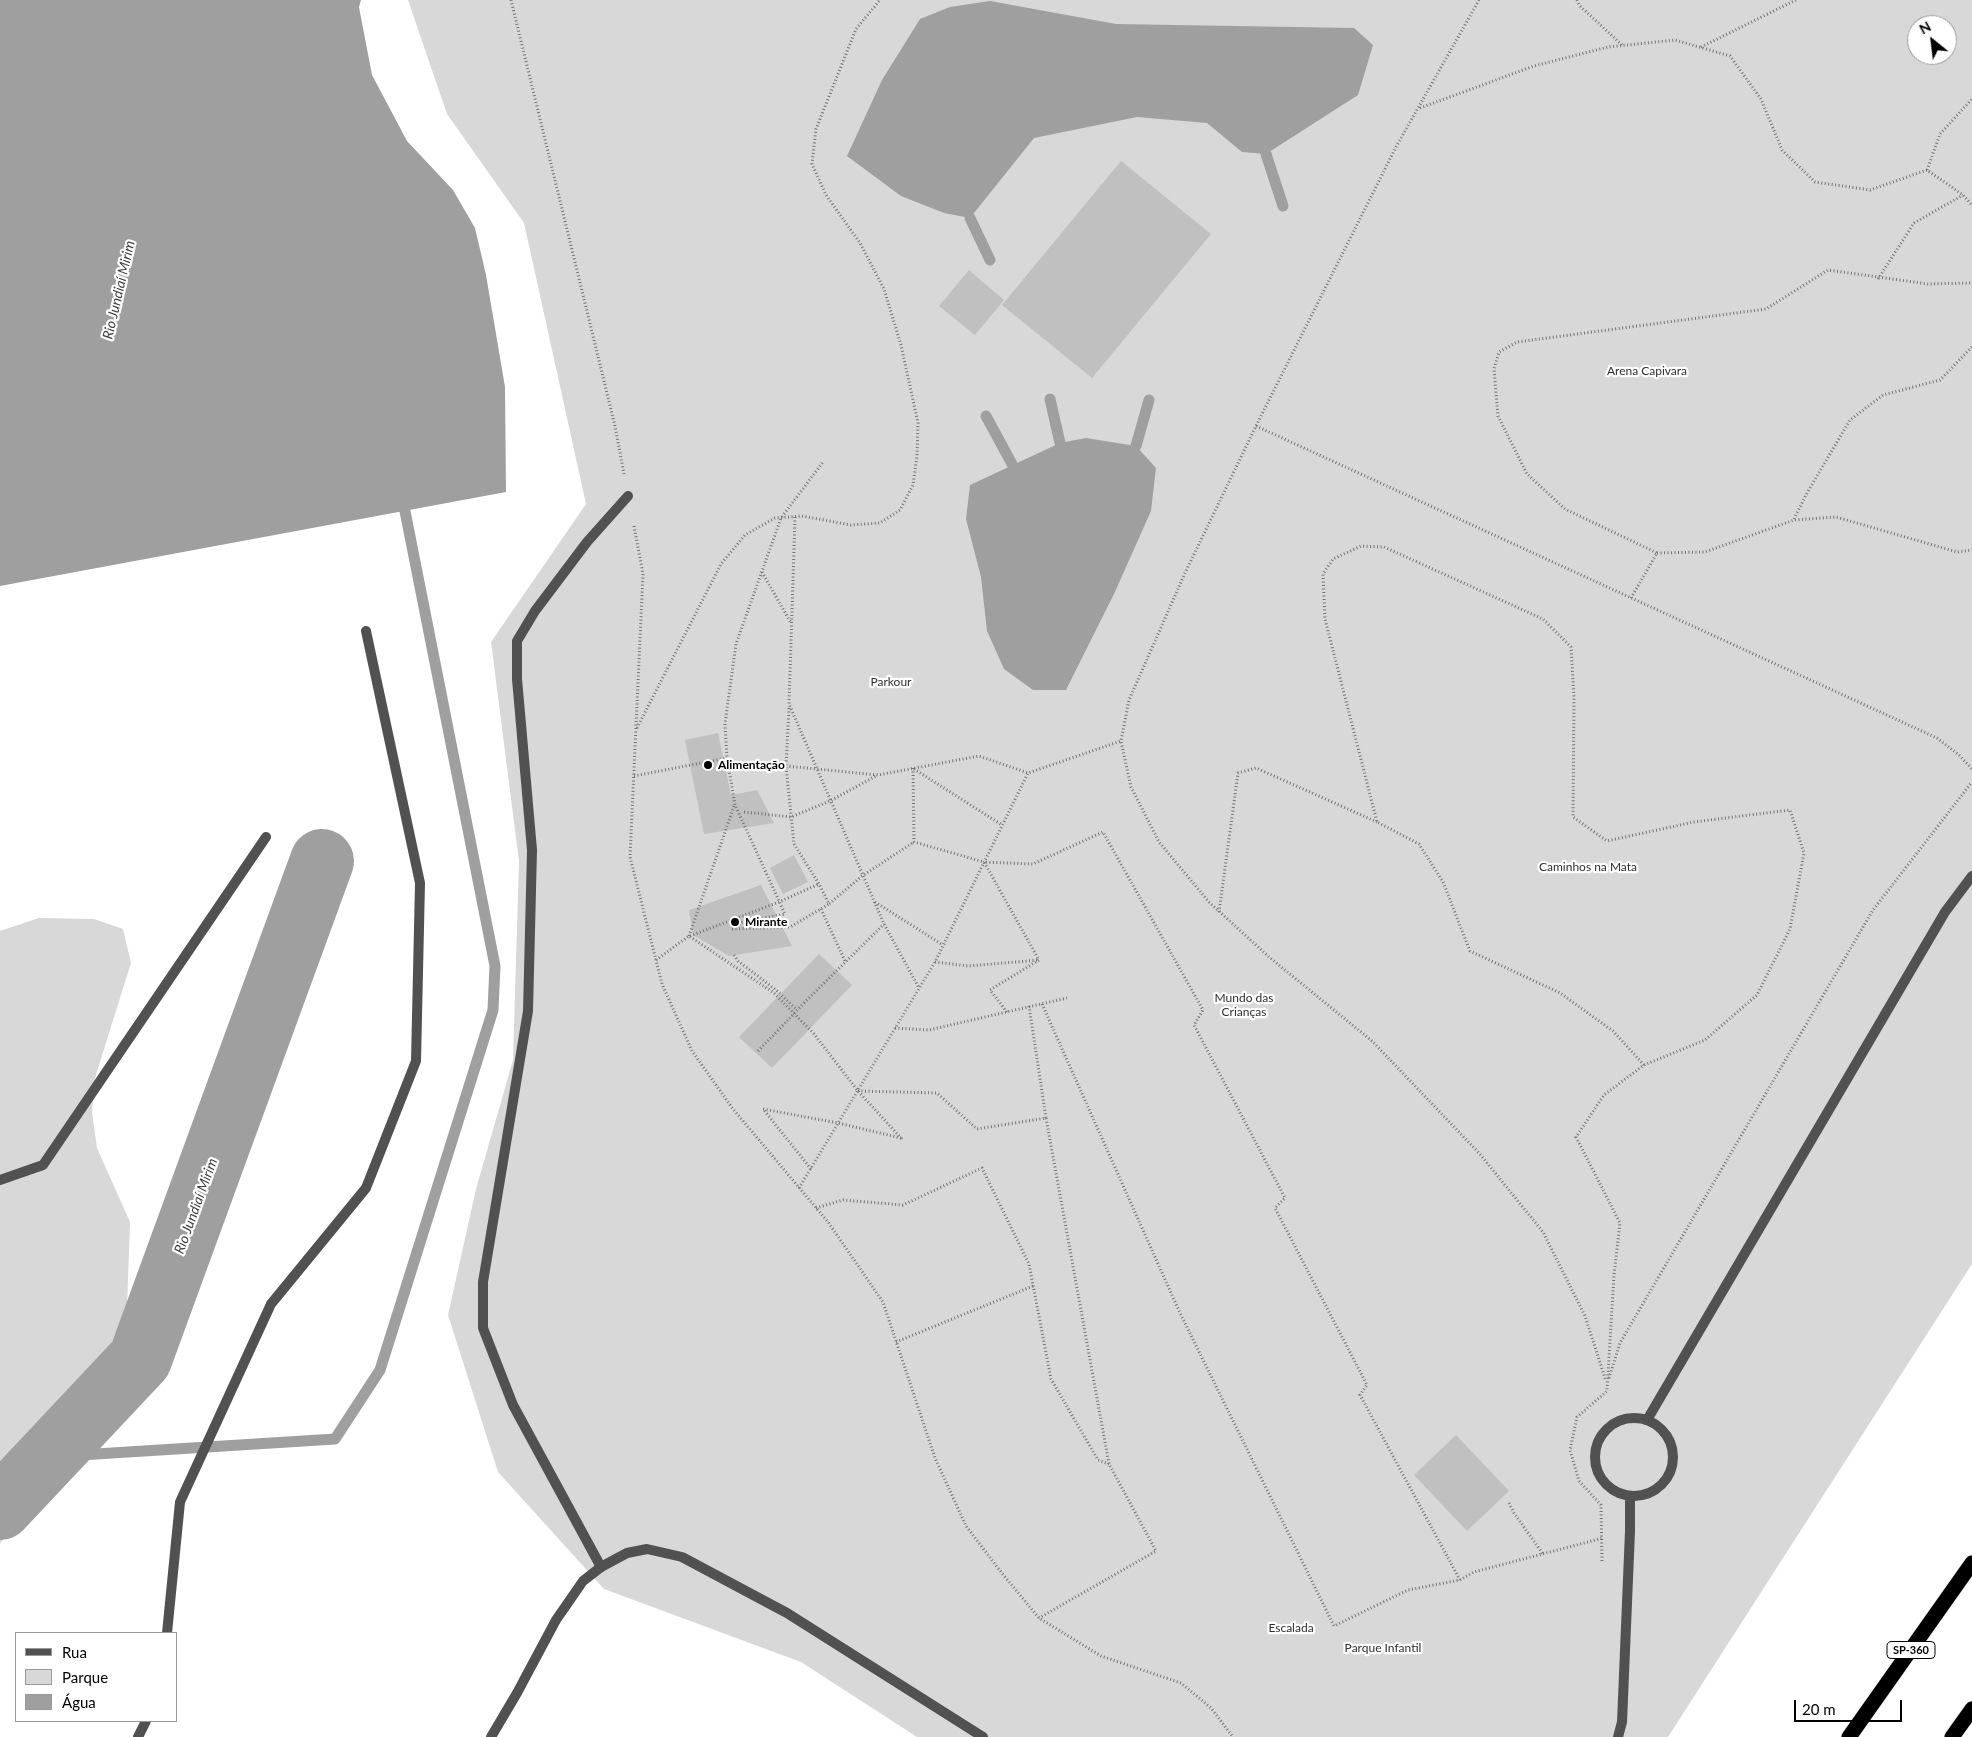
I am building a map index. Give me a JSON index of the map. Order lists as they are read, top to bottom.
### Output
{
  "streets": {
    "highway": ["SP-360"]
  },
  "water": ["Rio Jundiaí Mirim"],
  "parks": [
    "Arena Capivara",
    "Parkour",
    "Caminhos na Mata",
    "Mundo das Crianças",
    "Escalada",
    "Parque Infantil"
  ],
  "places": ["Alimentação", "Mirante"],
  "legend": ["Rua", "Parque", "Água"],
  "scale_bar": "20 m",
  "north": "top left"
}
